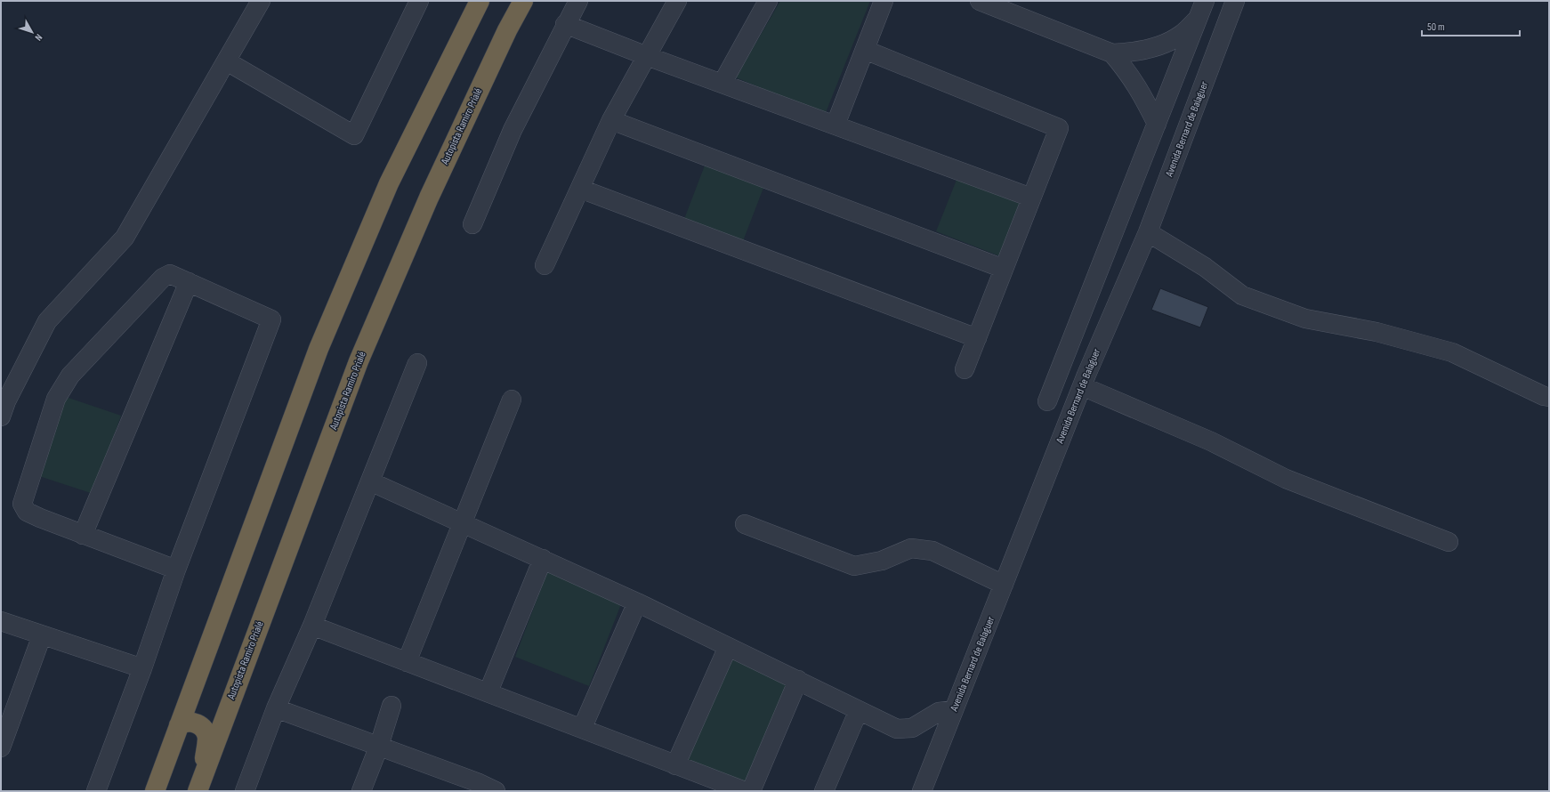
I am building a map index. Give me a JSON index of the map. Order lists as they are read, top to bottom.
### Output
{
  "streets": {
    "highway": ["Autopista Ramiro Prialé"],
    "street": ["Avenida Bernard de Balaguer"]
  },
  "scale_bar": "50 m",
  "north": "bottom right"
}
